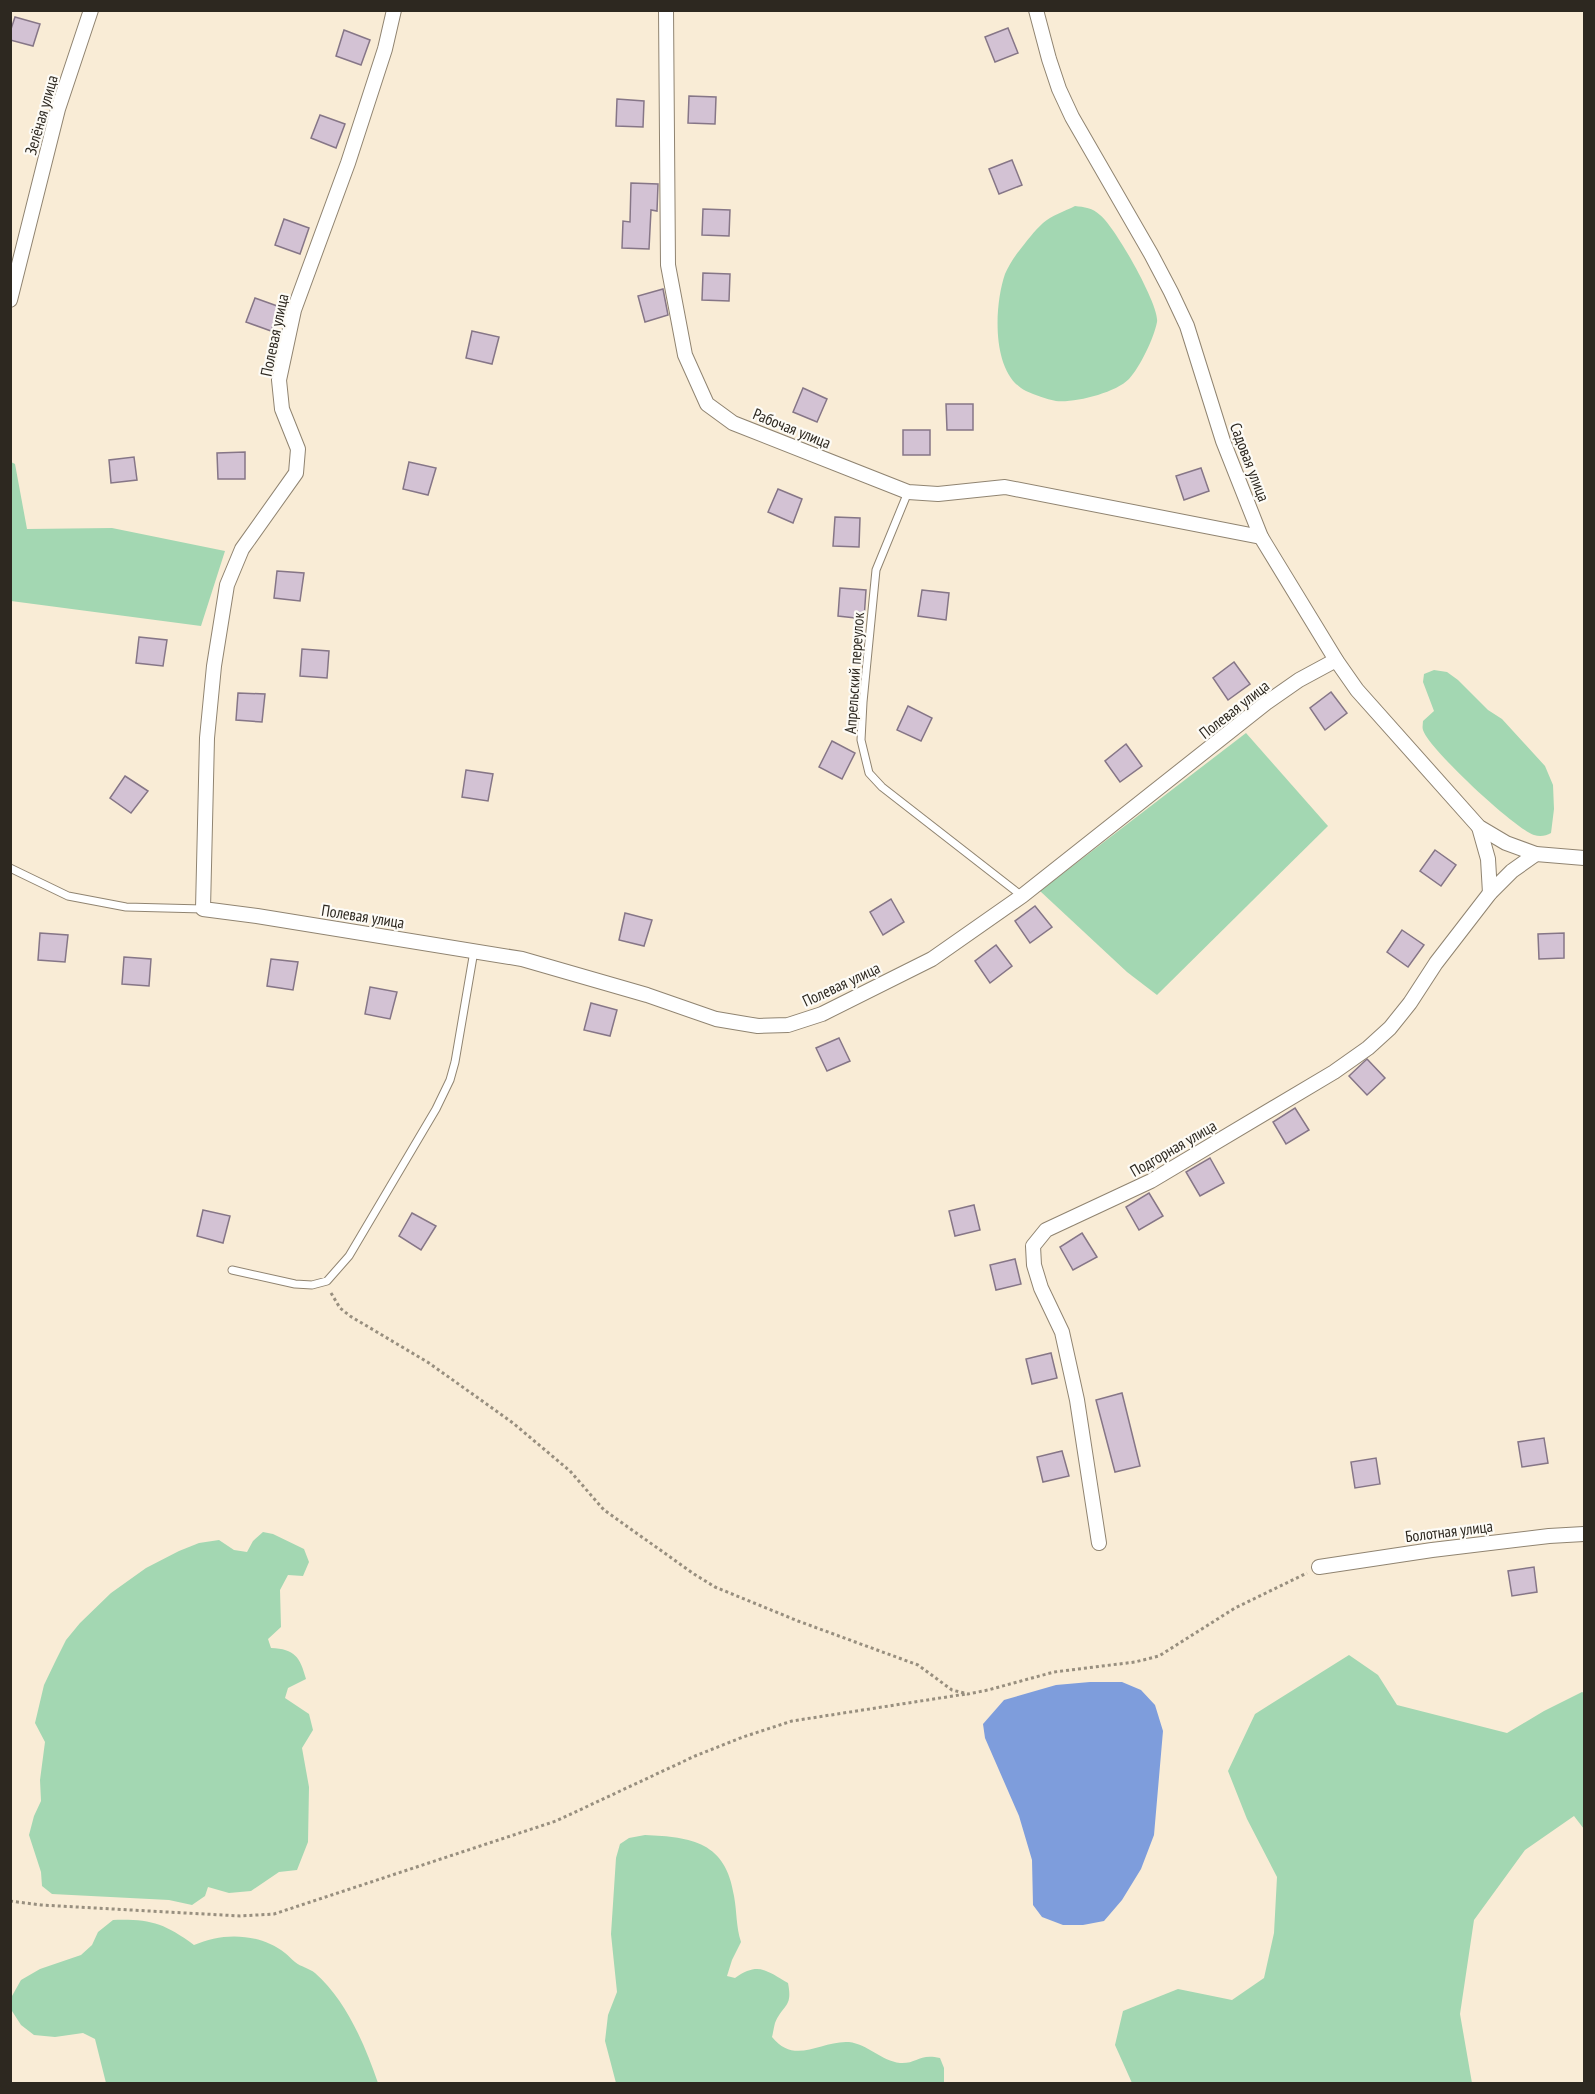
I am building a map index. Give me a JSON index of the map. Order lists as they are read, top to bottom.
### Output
{
  "streets": {
    "street": [
      "Зелёная улица",
      "Полевая улица",
      "Рабочая улица",
      "Садовая улица",
      "Подгорная улица",
      "Болотная улица"
    ],
    "lane": ["Апрельский переулок"]
  },
  "crossings": [
    ["Полевая улица", "Садовая улица"],
    ["Полевая улица", "Апрельский переулок"],
    ["Рабочая улица", "Садовая улица"],
    ["Рабочая улица", "Апрельский переулок"],
    ["Садовая улица", "Подгорная улица"]
  ]
}
